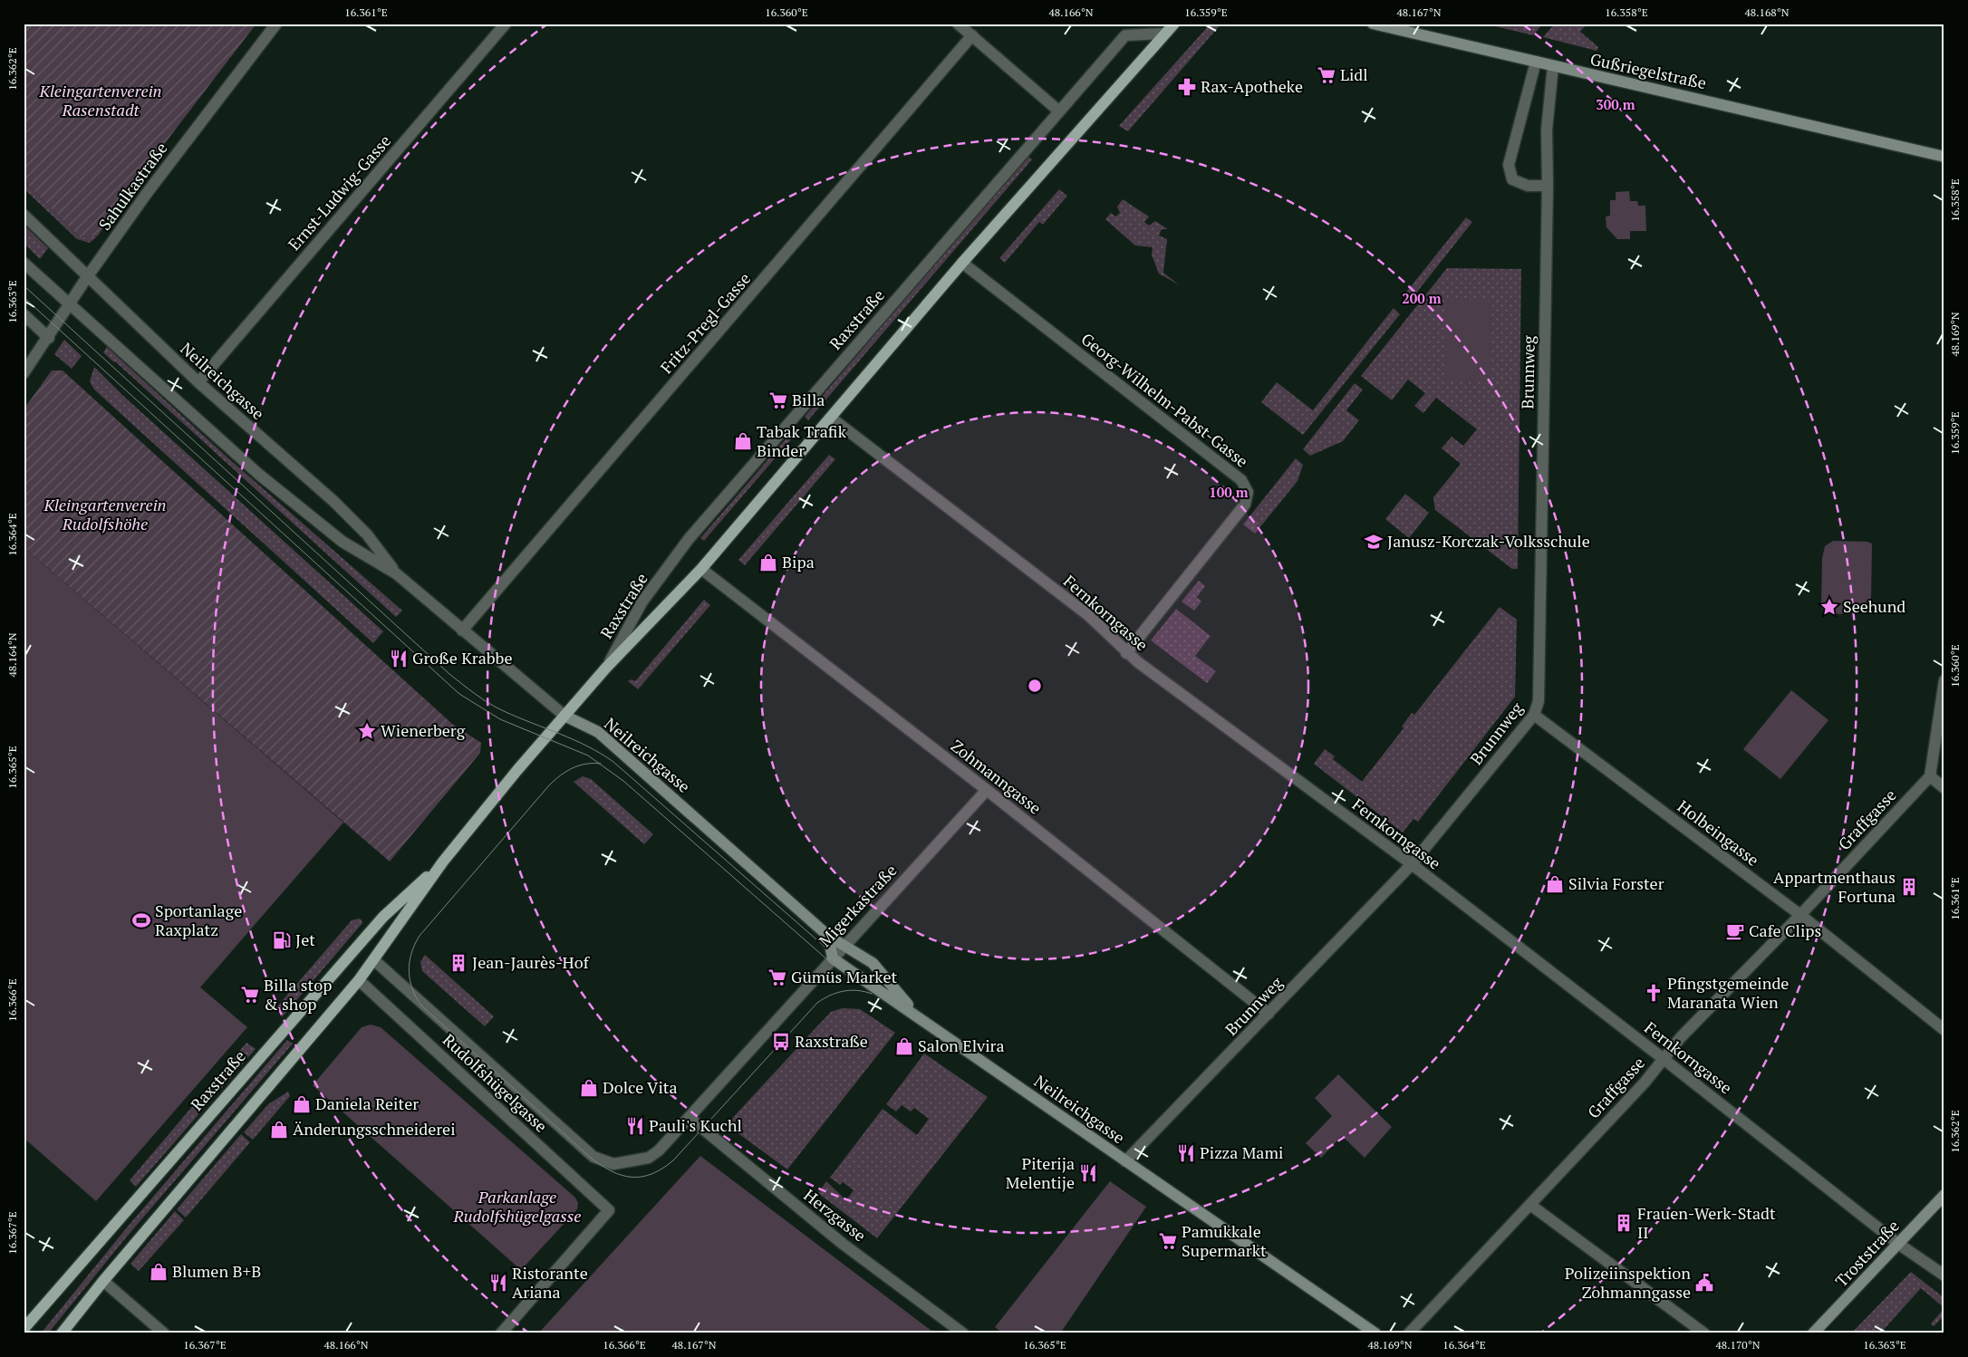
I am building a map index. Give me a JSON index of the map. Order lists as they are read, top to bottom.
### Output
{
  "streets": {
    "main road": ["Raxstraße"],
    "street": [
      "Gußriegelstraße",
      "Sahulkastraße",
      "Ernst-Ludwig-Gasse",
      "Fritz-Pregl-Gasse",
      "Brunnweg",
      "Neilreichgasse",
      "Georg-Wilhelm-Pabst-Gasse",
      "Fernkorngasse",
      "Zohmanngasse",
      "Graffgasse",
      "Holbeingasse",
      "Migerkastraße",
      "Rudolfshügelgasse",
      "Herzgasse",
      "Troststraße"
    ]
  },
  "crossings": [
    ["Gußriegelstraße", "Brunnweg"],
    ["Sahulkastraße", "Neilreichgasse"],
    ["Ernst-Ludwig-Gasse", "Neilreichgasse"],
    ["Raxstraße", "Neilreichgasse"],
    ["Raxstraße", "Georg-Wilhelm-Pabst-Gasse"],
    ["Raxstraße", "Fernkorngasse"],
    ["Raxstraße", "Zohmanngasse"],
    ["Raxstraße", "Rudolfshügelgasse"],
    ["Fritz-Pregl-Gasse", "Neilreichgasse"],
    ["Brunnweg", "Neilreichgasse"],
    ["Brunnweg", "Fernkorngasse"],
    ["Brunnweg", "Zohmanngasse"],
    ["Brunnweg", "Holbeingasse"],
    ["Neilreichgasse", "Migerkastraße"],
    ["Georg-Wilhelm-Pabst-Gasse", "Fernkorngasse"],
    ["Fernkorngasse", "Graffgasse"],
    ["Fernkorngasse", "Troststraße"],
    ["Zohmanngasse", "Migerkastraße"],
    ["Graffgasse", "Holbeingasse"],
    ["Migerkastraße", "Rudolfshügelgasse"],
    ["Migerkastraße", "Herzgasse"]
  ],
  "parks": ["Kleingartenverein Rasenstadt", "Kleingartenverein Rudolfshöhe", "Parkanlage Rudolfshügelgasse"],
  "places": {
    "supermarket": [
      "Lidl",
      "Billa",
      "Gümüs Market",
      "Billa stop & shop",
      "Pamukkale Supermarkt"
    ],
    "pharmacy": ["Rax-Apotheke"],
    "shop": [
      "Tabak Trafik Binder",
      "Bipa",
      "Silvia Forster",
      "Salon Elvira",
      "Dolce Vita",
      "Daniela Reiter",
      "Änderungsschneiderei",
      "Blumen B+B"
    ],
    "school or university": ["Janusz-Korczak-Volksschule"],
    "place": ["Seehund", "Wienerberg"],
    "restaurant": [
      "Große Krabbe",
      "Pauli's Kuchl",
      "Pizza Mami",
      "Piterija Melentije",
      "Ristorante Ariana"
    ],
    "building": ["Appartmenthaus Fortuna", "Jean-Jaurès-Hof", "Frauen-Werk-Stadt II"],
    "sports": ["Sportanlage Raxplatz"],
    "cafe": ["Cafe Clips"],
    "fuel station": ["Jet"],
    "church": ["Pfingstgemeinde Maranata Wien"],
    "bus stop": ["Raxstraße"],
    "public building": ["Polizeiinspektion Zohmanngasse"]
  },
  "coordinates": [
    "16.361°E",
    "16.360°E",
    "48.166°N",
    "16.359°E",
    "48.167°N",
    "16.358°E",
    "48.168°N",
    "16.362°E",
    "16.363°E",
    "48.169°N",
    "16.364°E",
    "48.164°N",
    "16.365°E",
    "16.366°E",
    "16.367°E",
    "48.170°N"
  ],
  "rings": ["300 m", "200 m", "100 m"]
}
